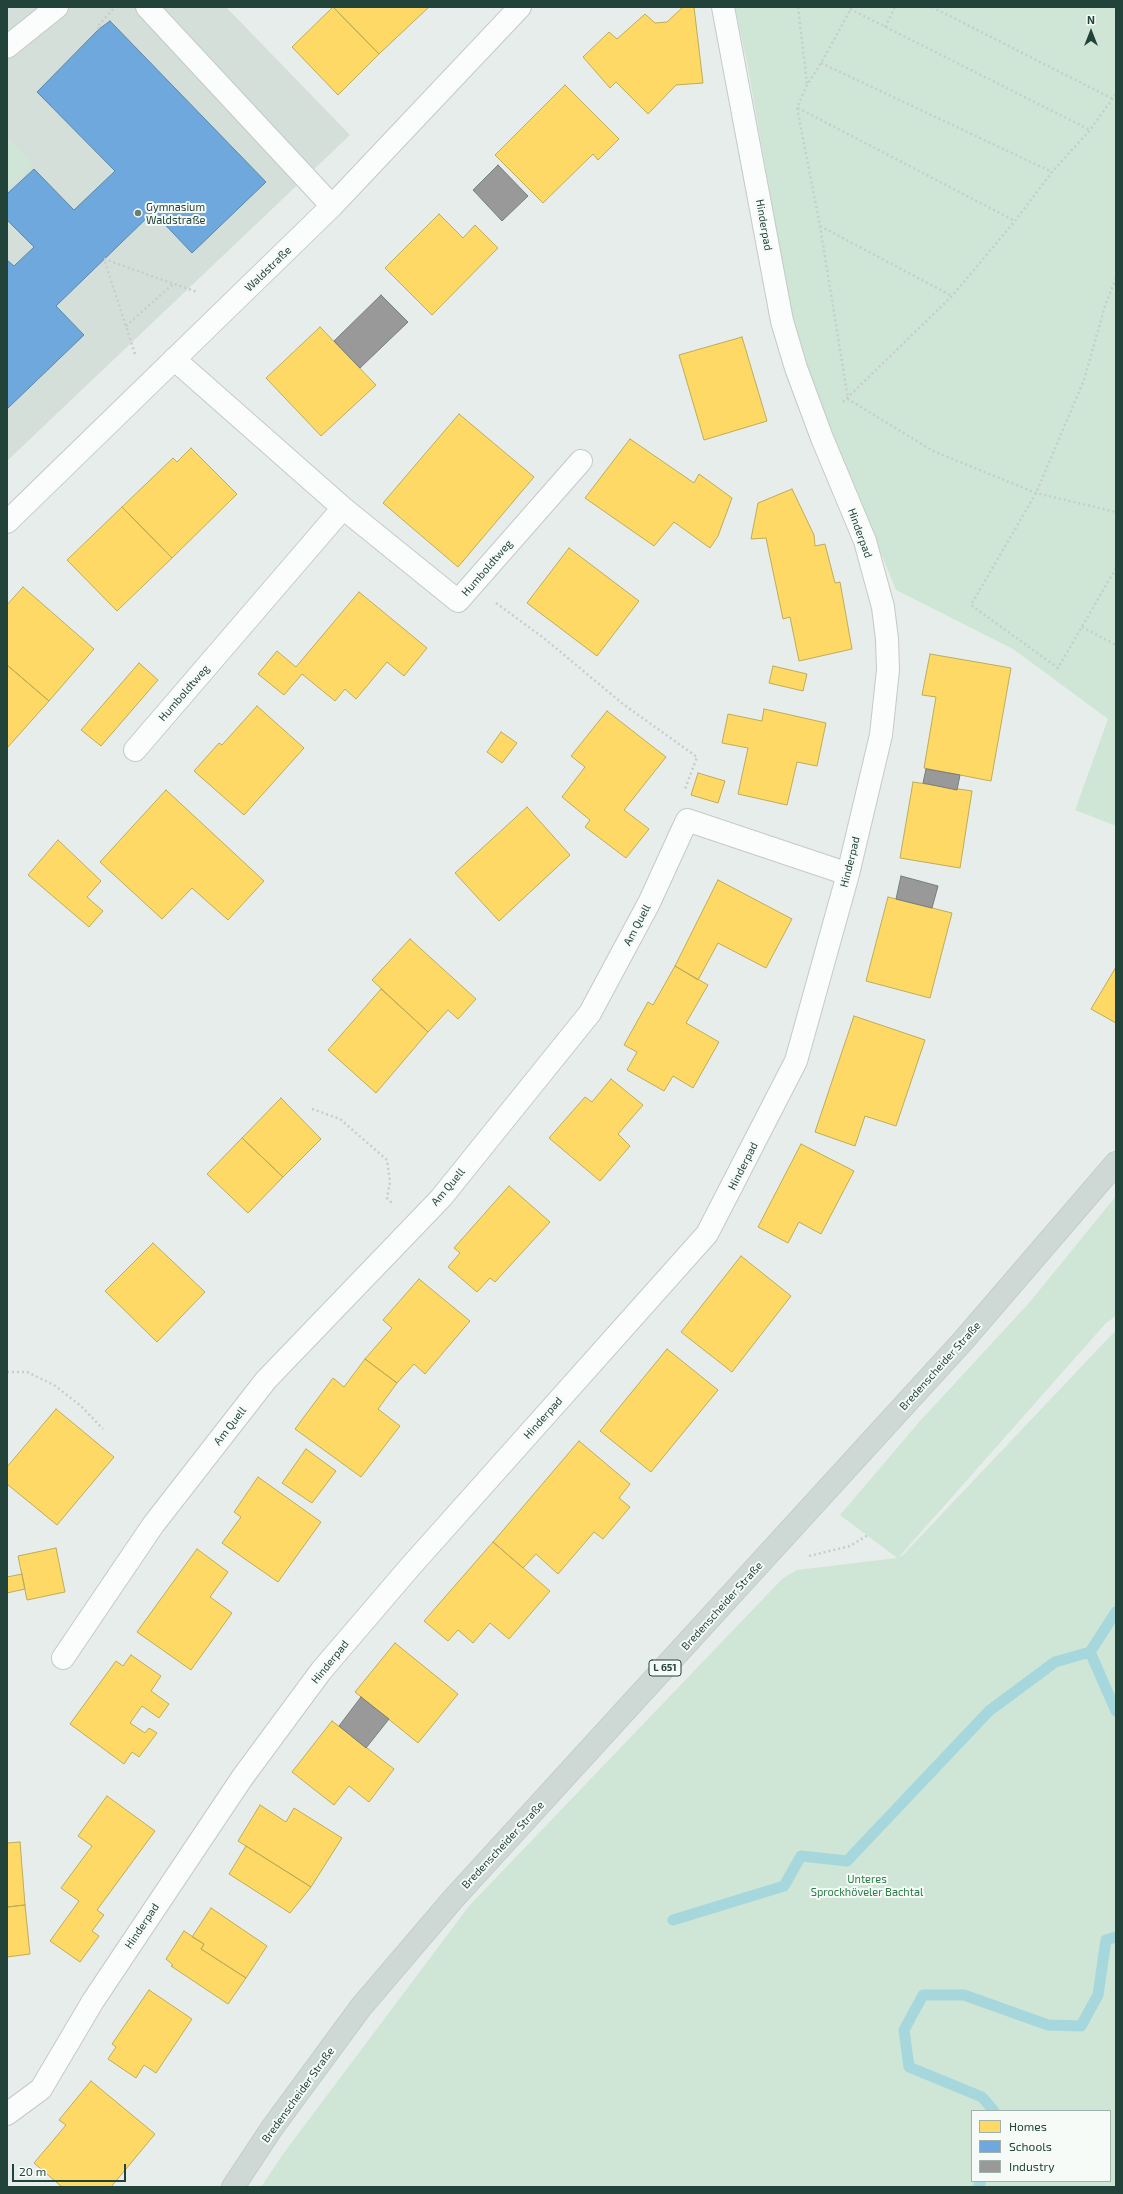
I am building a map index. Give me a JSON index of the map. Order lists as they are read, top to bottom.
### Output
{
  "streets": {
    "main road": ["Bredenscheider Straße", "L 651"],
    "street": [
      "Hinderpad",
      "Waldstraße",
      "Humboldtweg",
      "Am Quell"
    ]
  },
  "crossings": [
    ["Hinderpad", "Am Quell"],
    ["Waldstraße", "Humboldtweg"]
  ],
  "parks": ["Unteres Sprockhöveler Bachtal"],
  "places": ["Gymnasium Waldstraße"],
  "legend": ["Homes", "Schools", "Industry"],
  "scale_bar": "20 m",
  "north": "top"
}
